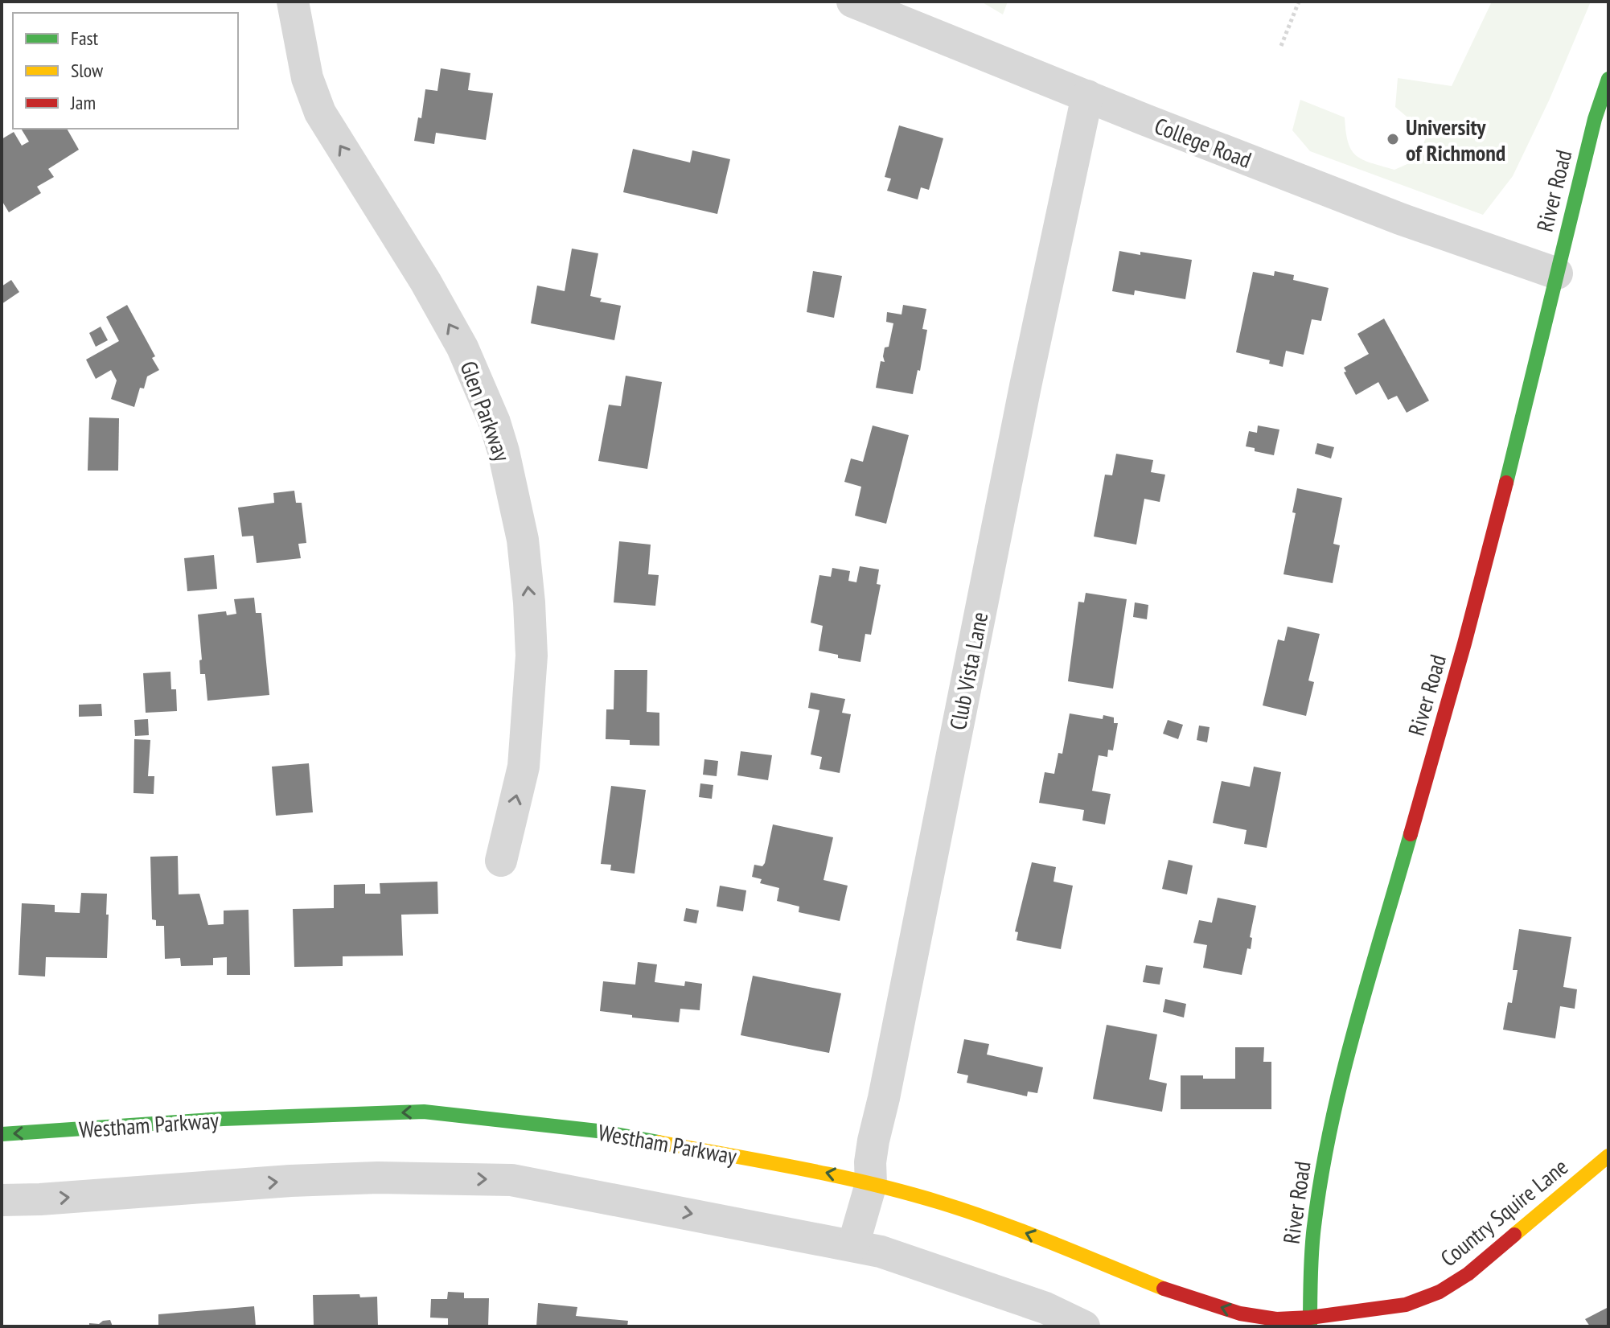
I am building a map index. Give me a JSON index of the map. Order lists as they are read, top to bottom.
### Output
{
  "streets": {
    "street": [
      "College Road",
      "River Road",
      "Glen Parkway",
      "Club Vista Lane",
      "Westham Parkway",
      "Country Squire Lane"
    ]
  },
  "crossings": [
    ["College Road", "River Road"],
    ["College Road", "Club Vista Lane"],
    ["River Road", "Westham Parkway"],
    ["River Road", "Country Squire Lane"],
    ["Club Vista Lane", "Westham Parkway"],
    ["Westham Parkway", "Country Squire Lane"]
  ],
  "one_way": ["Glen Parkway"],
  "places": ["University of Richmond"],
  "legend": ["Fast", "Slow", "Jam"]
}
